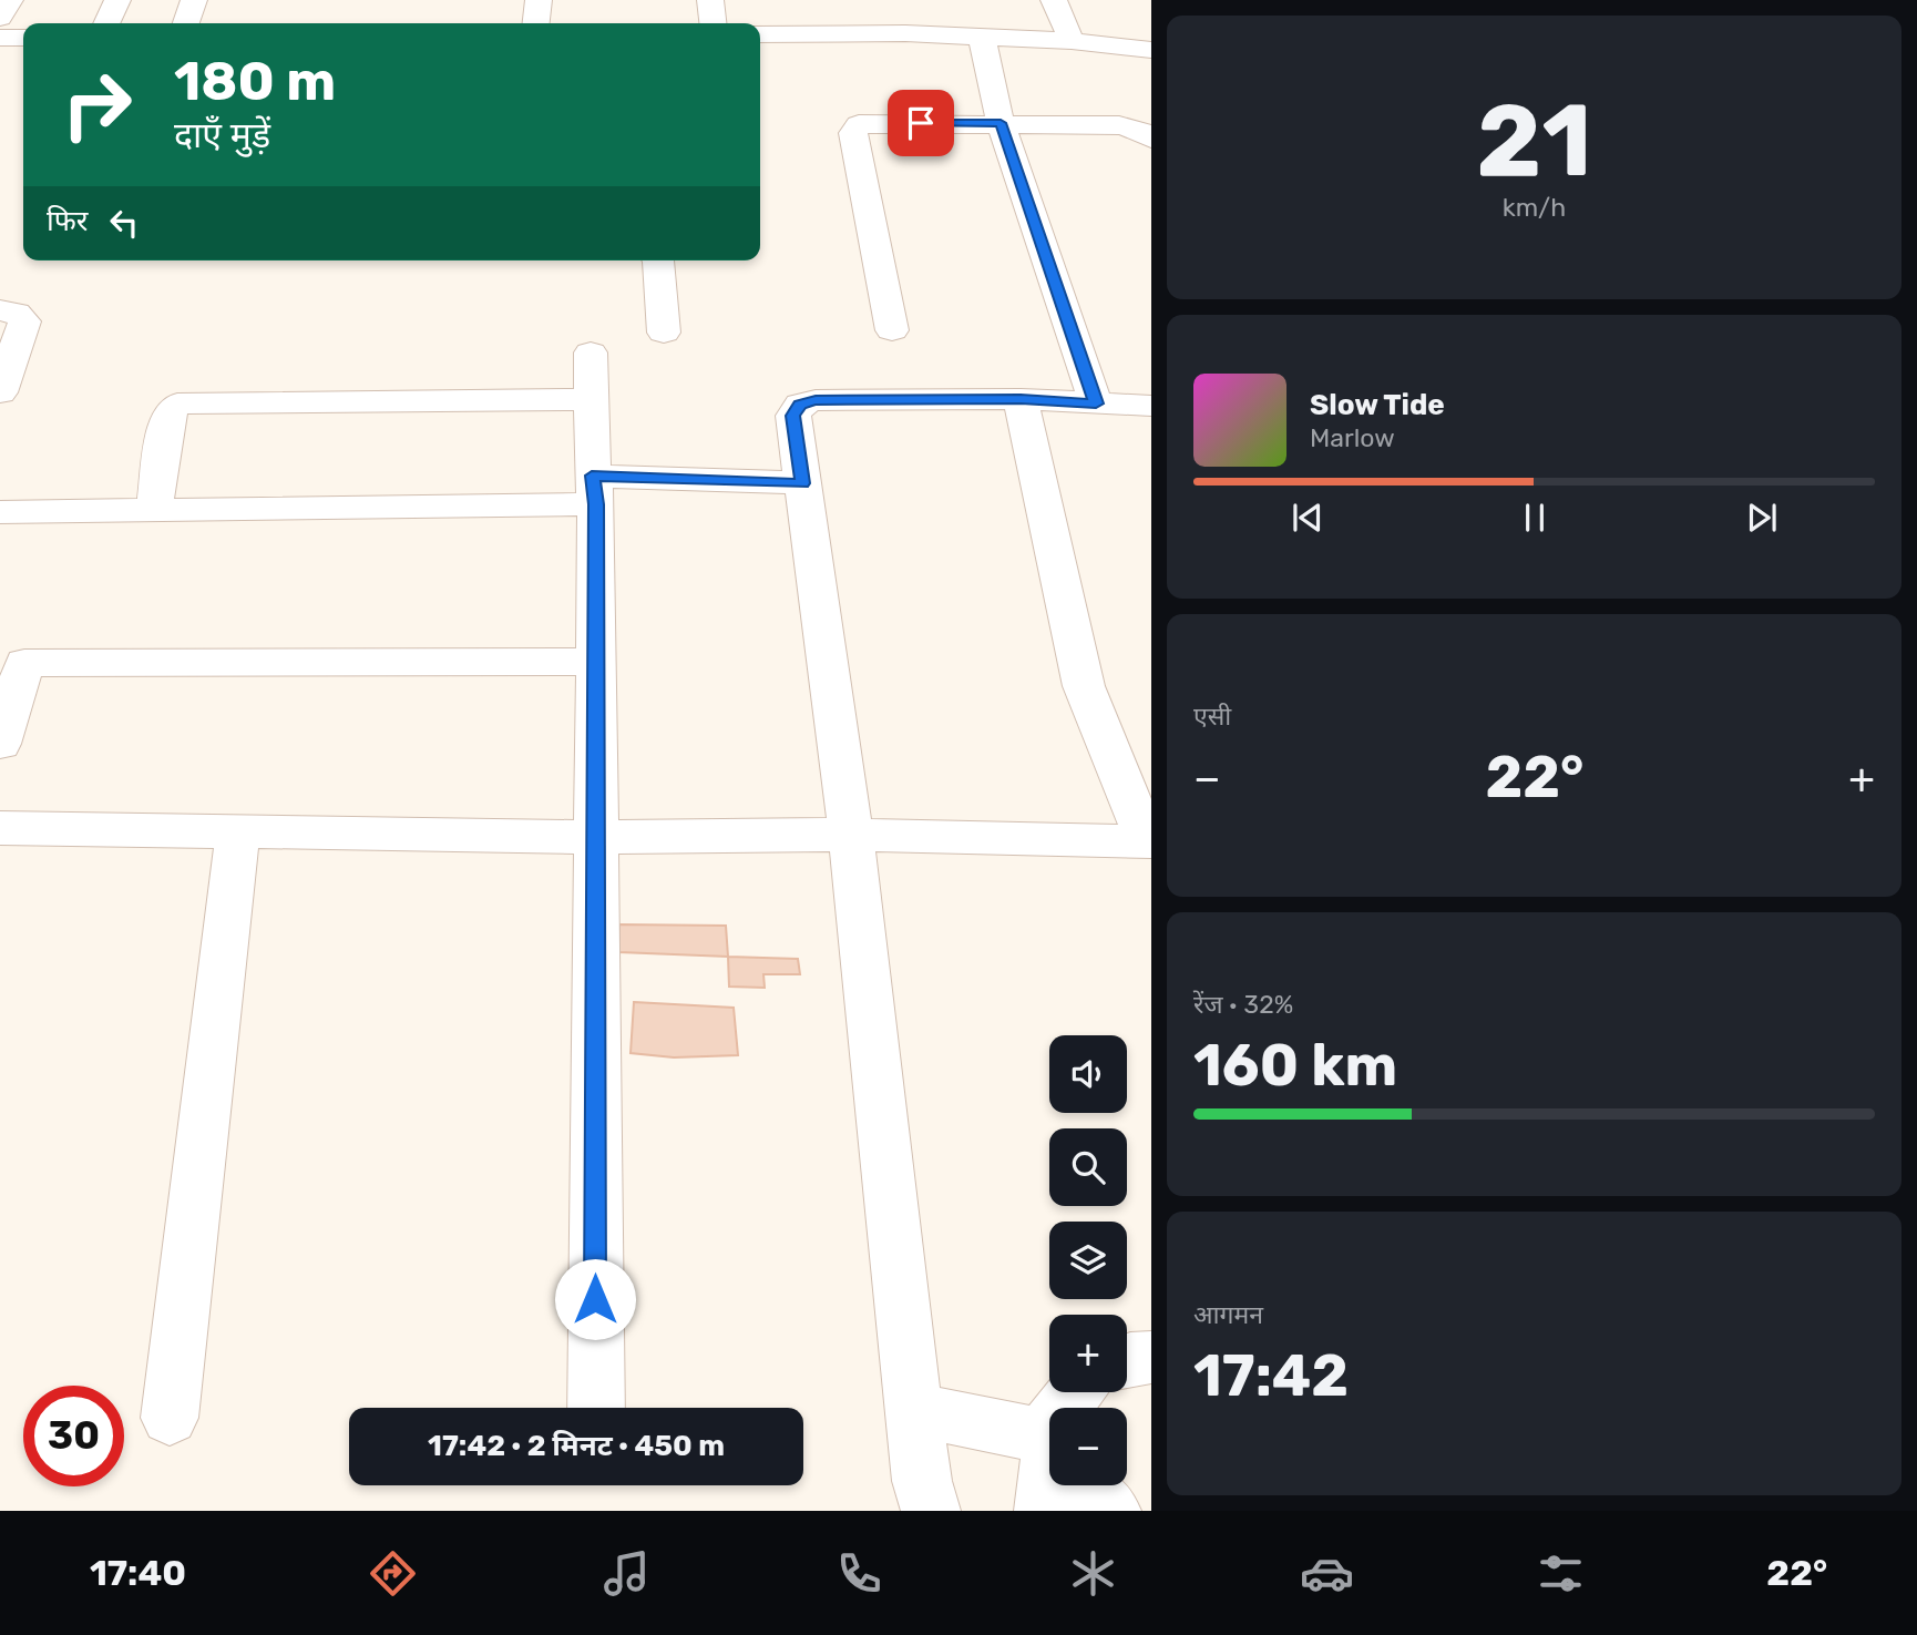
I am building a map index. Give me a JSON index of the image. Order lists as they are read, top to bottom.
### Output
{
  "page": {
    "tile": [
      ["21", "km/h"],
      "एसी",
      ["रेंज · 32%", "160 km"],
      ["आगमन", "17:42"]
    ],
    "turn": ["180 m", "दाएँ मुड़ें"],
    "then": "फिर",
    "song": ["Slow Tide", "Marlow"],
    "heat": ["−", "22°", "+"],
    "map_buttons": ["+", "−"],
    "limit": "30",
    "trip": "17:42 · 2 मिनट · 450 m",
    "tabs": ["17:40", "22°"]
  }
}
